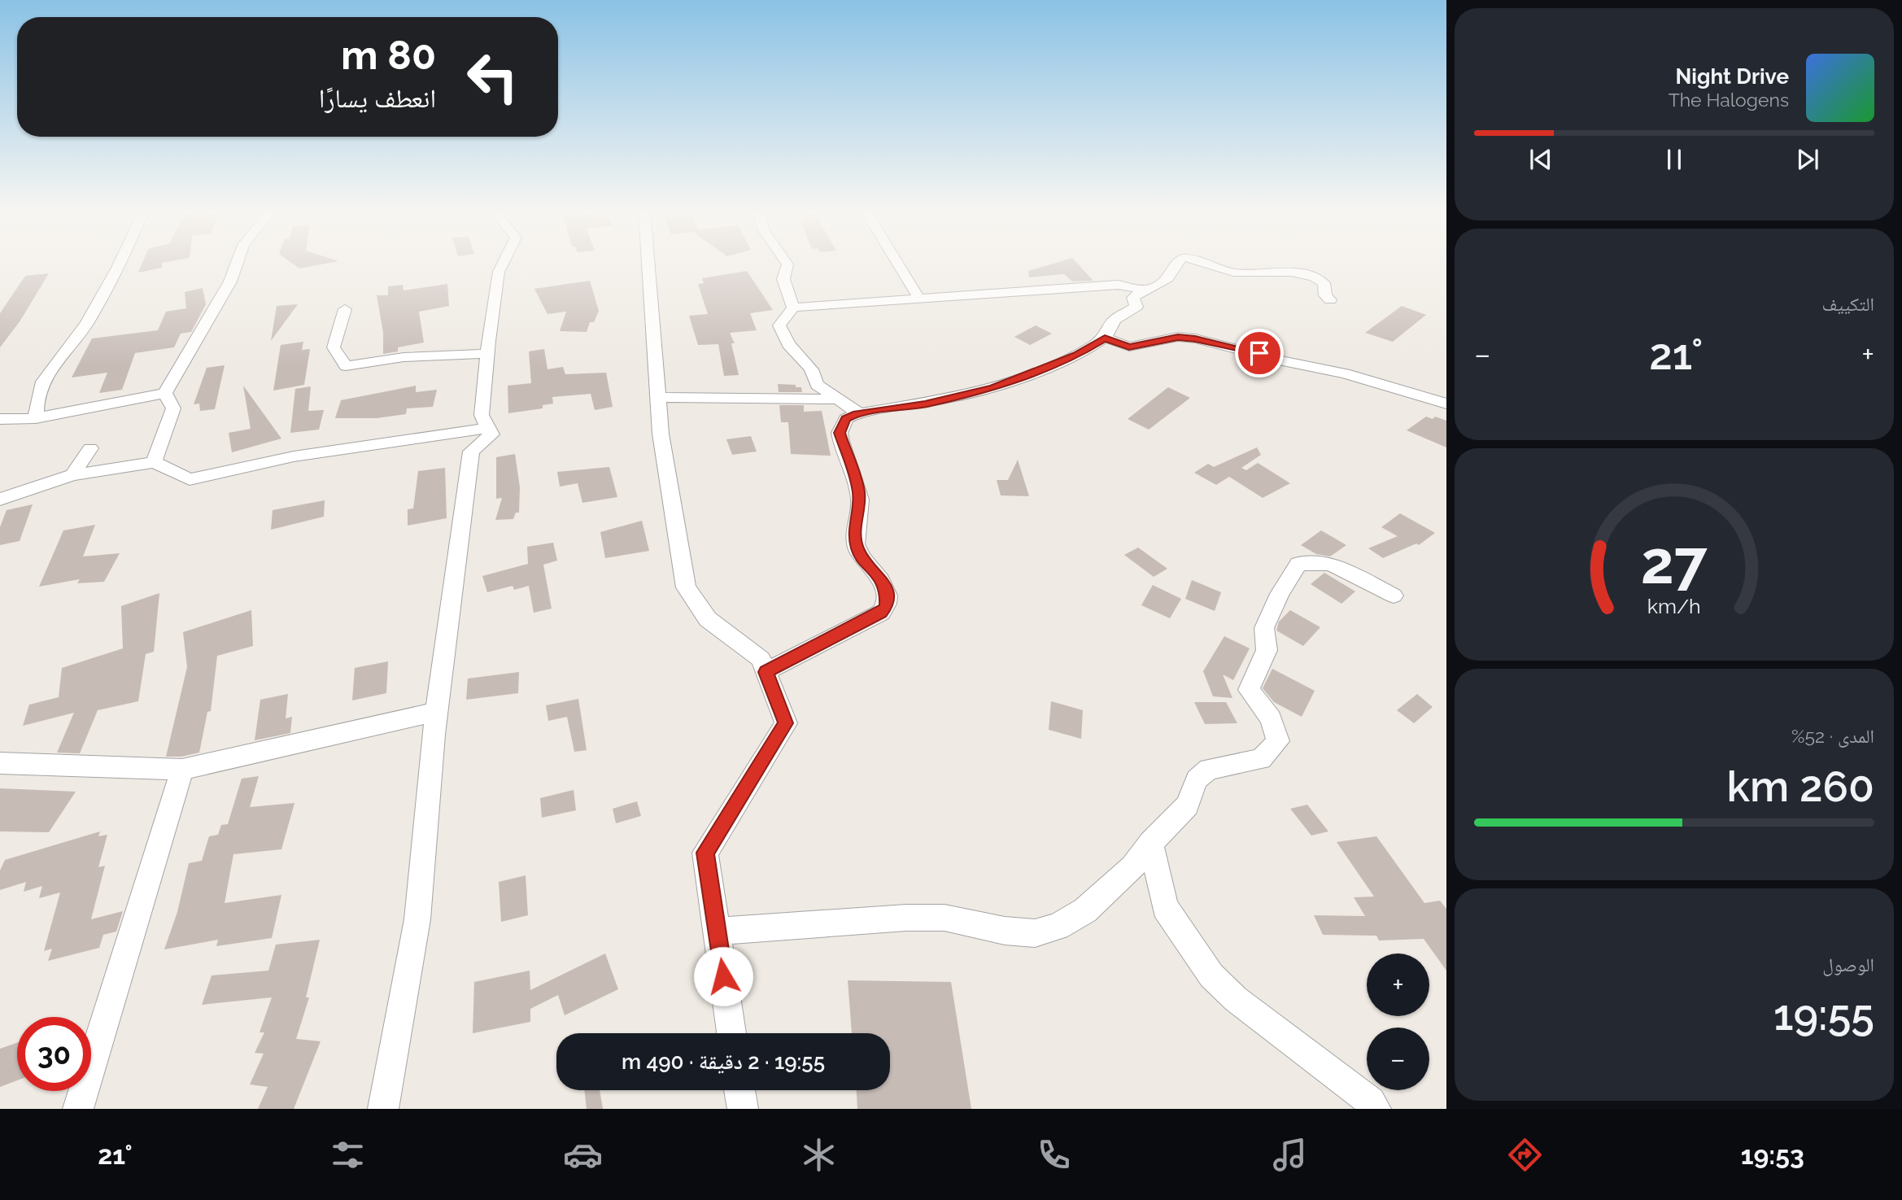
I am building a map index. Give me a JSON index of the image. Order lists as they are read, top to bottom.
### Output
{
  "page": {
    "turn": ["80 m", "انعطف يسارًا"],
    "song": ["Night Drive", "The Halogens"],
    "tile": [
      "التكييف",
      ["المدى · 52%", "260 km"],
      ["الوصول", "19:55"]
    ],
    "heat": ["−", "21°", "+"],
    "map_buttons": ["+", "−"],
    "limit": "30",
    "trip": "19:55 · 2 دقيقة · 490 m",
    "tabs": ["19:53", "21°"],
    "gauge": ["27", "km/h"]
  }
}
